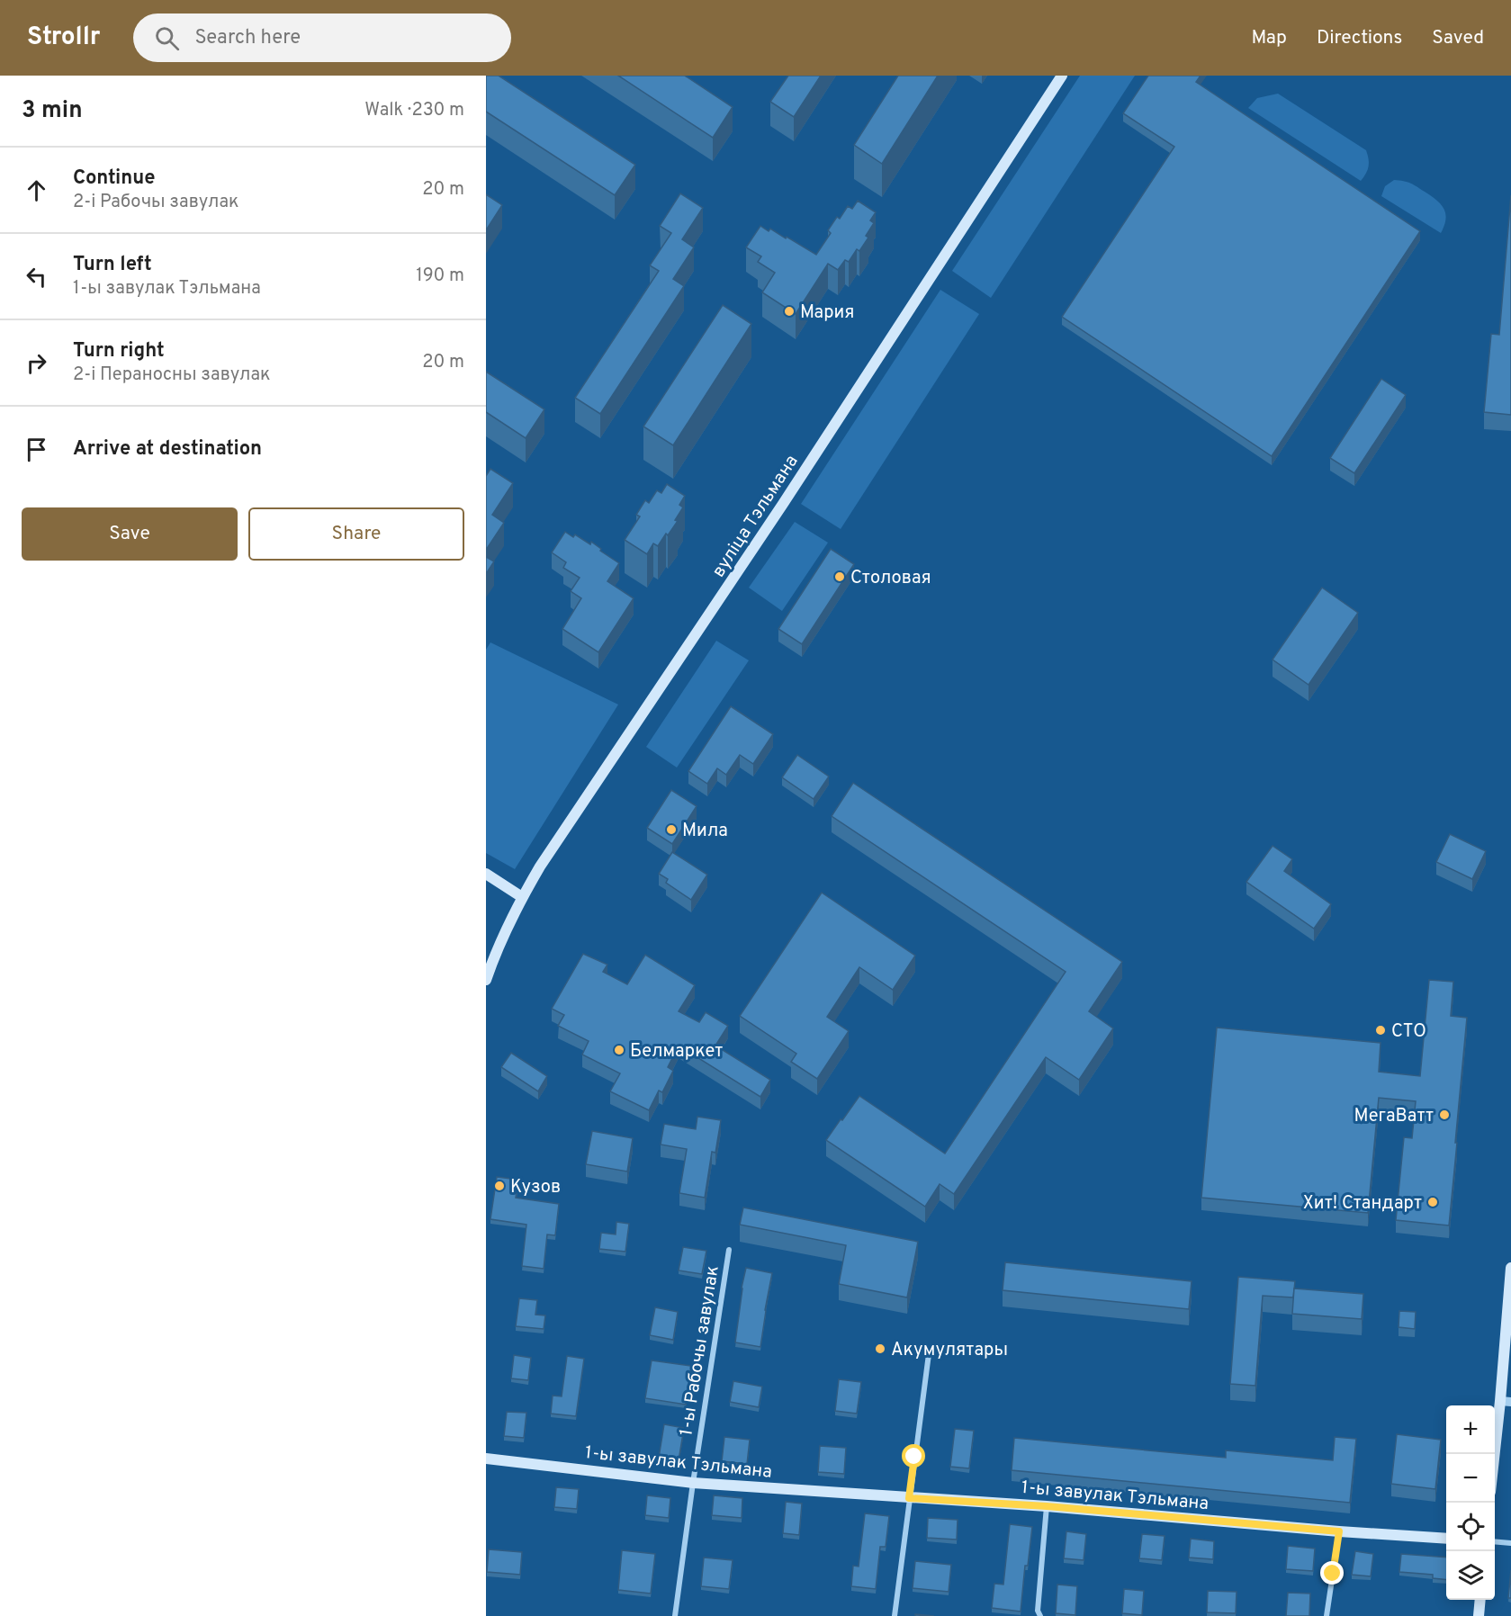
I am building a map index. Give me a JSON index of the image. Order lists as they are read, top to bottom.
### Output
{
  "streets": {
    "main road": ["вуліца Тэльмана", "1-ы завулак Тэльмана"],
    "street": ["1-ы Рабочы завулак"]
  },
  "crossings": [
    ["1-ы Рабочы завулак", "1-ы завулак Тэльмана"]
  ],
  "places": [
    "Мария",
    "Столовая",
    "Мила",
    "СТО",
    "Белмаркет",
    "МегаВатт",
    "Кузов",
    "Хит! Стандарт",
    "Акумулятары"
  ],
  "page": {
    "header": "Strollr",
    "search": "Search here",
    "nav": ["Map", "Directions", "Saved"],
    "heading": ["3 min", "Walk · 230 m"],
    "list": [
      ["Continue", "2-і Рабочы завулак", "20 m"],
      ["Turn left", "1-ы завулак Тэльмана", "190 m"],
      ["Turn right", "2-і Пераносны завулак", "20 m"],
      "Arrive at destination"
    ],
    "buttons": ["Save", "Share"],
    "map_buttons": ["+", "−"]
  }
}
